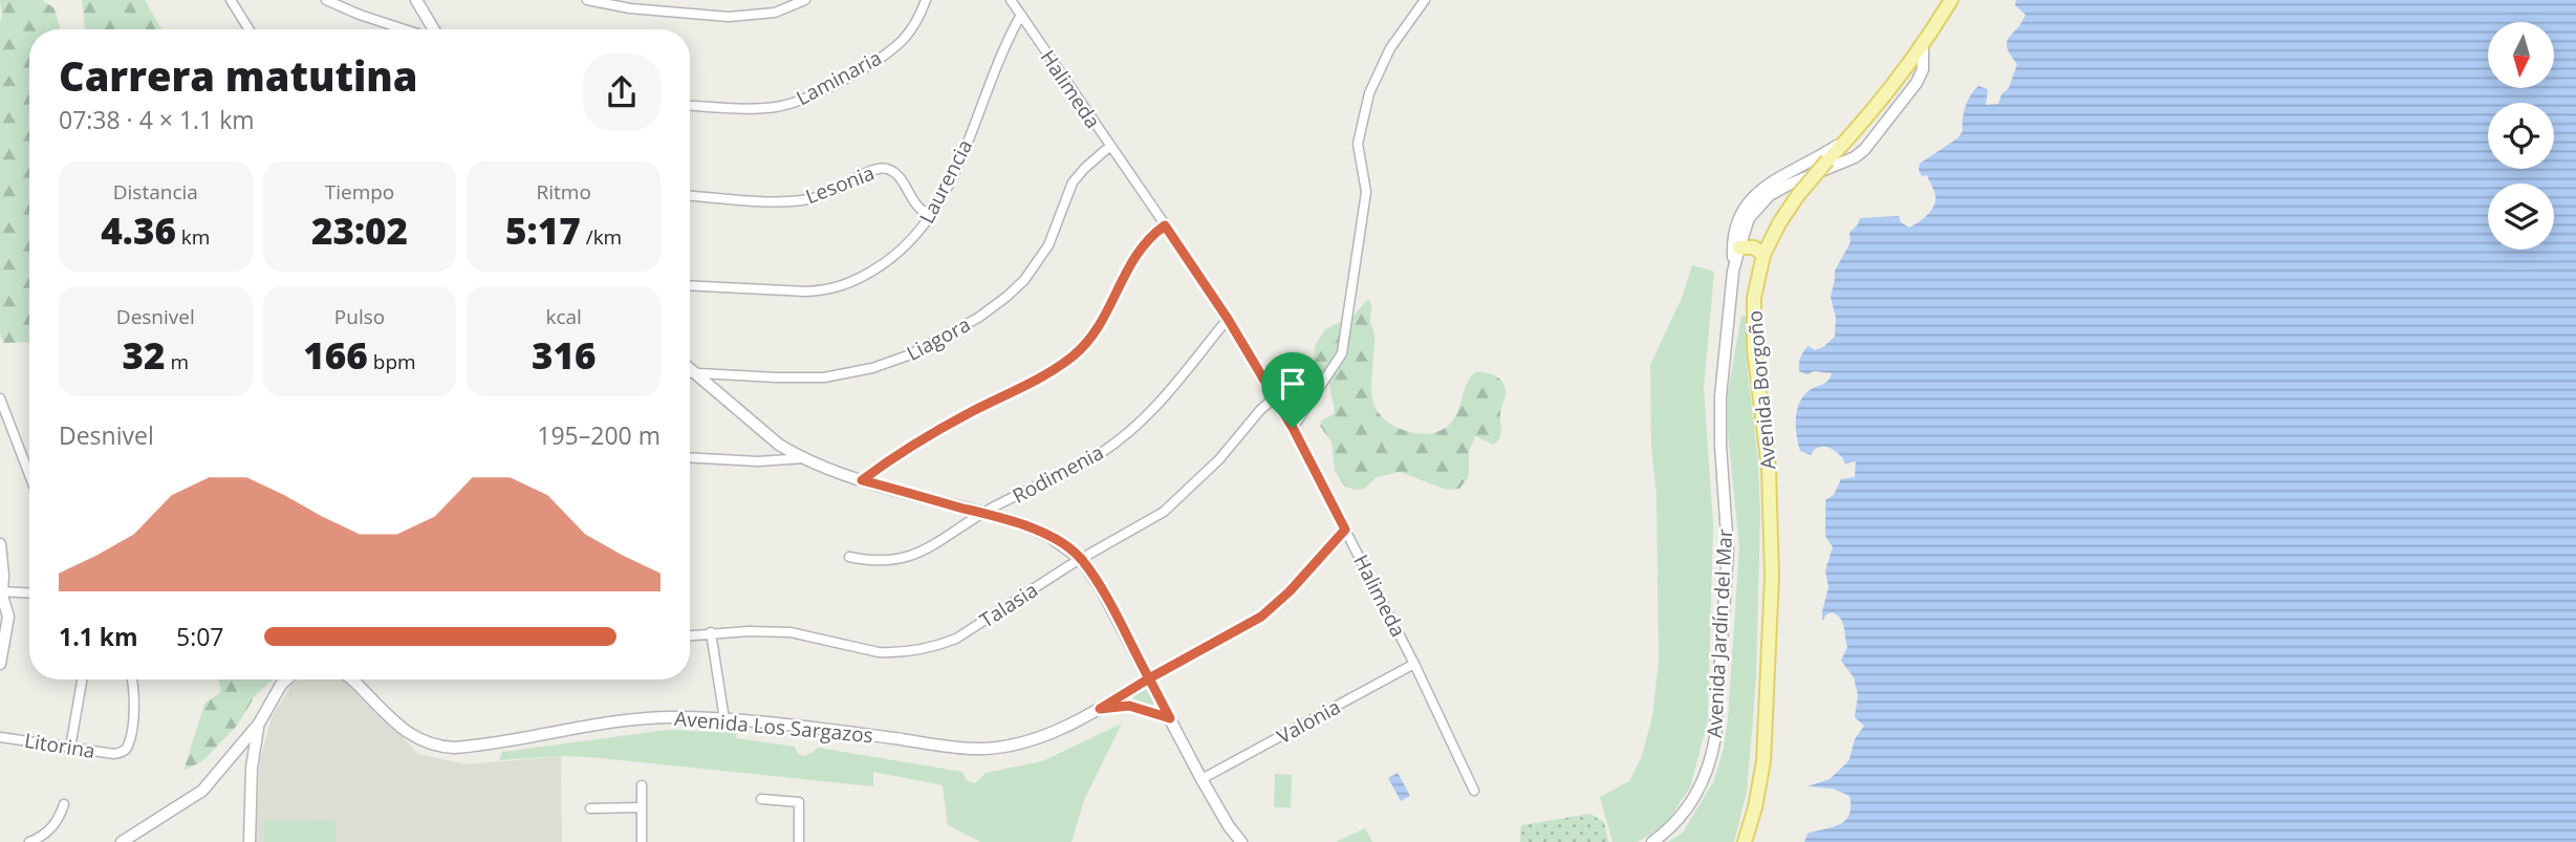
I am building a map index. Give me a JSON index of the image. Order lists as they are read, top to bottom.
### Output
{
  "streets": {
    "main road": ["Avenida Borgoño"],
    "street": [
      "Laminaria",
      "Halimeda",
      "Laurencia",
      "Lesonia",
      "Liagora",
      "Rodimenia",
      "Talasia",
      "Avenida Jardín del Mar",
      "Valonia",
      "Avenida Los Sargazos",
      "Litorina"
    ]
  },
  "crossings": [
    ["Halimeda", "Laurencia"],
    ["Halimeda", "Liagora"],
    ["Halimeda", "Rodimenia"],
    ["Halimeda", "Talasia"],
    ["Halimeda", "Valonia"],
    ["Halimeda", "Avenida Los Sargazos"],
    ["Laurencia", "Lesonia"],
    ["Avenida Borgoño", "Avenida Jardín del Mar"]
  ],
  "north": "bottom",
  "page": {
    "heading": ["Carrera matutina", "07:38 · 4 × 1.1 km"],
    "stats": [
      ["Distancia", "4.36 km"],
      ["Tiempo", "23:02"],
      ["Ritmo", "5:17 /km"],
      ["Desnivel", "32 m"],
      ["Pulso", "166 bpm"],
      ["kcal", "316"]
    ],
    "chart": ["Desnivel", "195–200 m"],
    "list": [
      {
        "name": "1.1 km",
        "note": "5:07"
      }
    ]
  }
}
